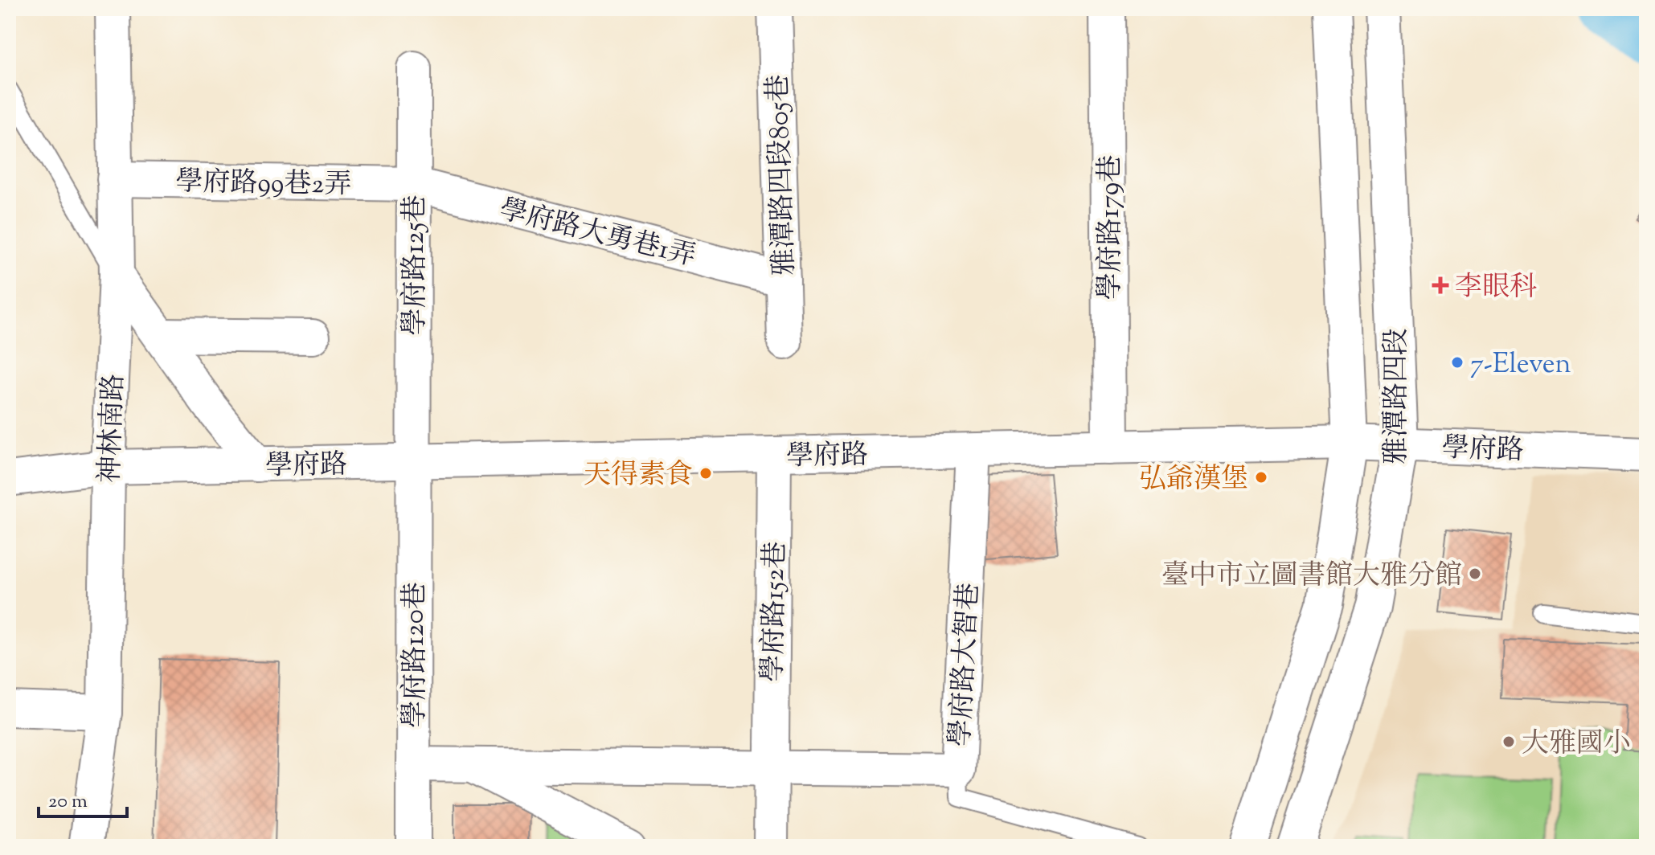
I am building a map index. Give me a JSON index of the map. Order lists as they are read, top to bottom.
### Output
{
  "streets": {
    "street": [
      "雅潭路四段805巷",
      "學府路99巷2弄",
      "學府路179巷",
      "學府路大勇巷1弄",
      "學府路125巷",
      "雅潭路四段",
      "神林南路",
      "學府路",
      "學府路152巷",
      "學府路120巷",
      "學府路大智巷"
    ]
  },
  "crossings": [
    ["雅潭路四段805巷", "學府路大勇巷1弄"],
    ["學府路99巷2弄", "學府路大勇巷1弄"],
    ["學府路99巷2弄", "學府路125巷"],
    ["學府路99巷2弄", "神林南路"],
    ["學府路179巷", "學府路"],
    ["學府路大勇巷1弄", "學府路125巷"],
    ["學府路125巷", "學府路"],
    ["學府路125巷", "學府路120巷"],
    ["雅潭路四段", "學府路"],
    ["神林南路", "學府路"],
    ["學府路", "學府路152巷"],
    ["學府路", "學府路120巷"],
    ["學府路", "學府路大智巷"],
    ["學府路152巷", "學府路大智巷"],
    ["學府路120巷", "學府路大智巷"]
  ],
  "places": {
    "health": ["李眼科"],
    "other": [
      "7-Eleven",
      "天得素食",
      "弘爺漢堡",
      "臺中市立圖書館大雅分館",
      "大雅國小"
    ]
  },
  "scale_bar": "20 m"
}
